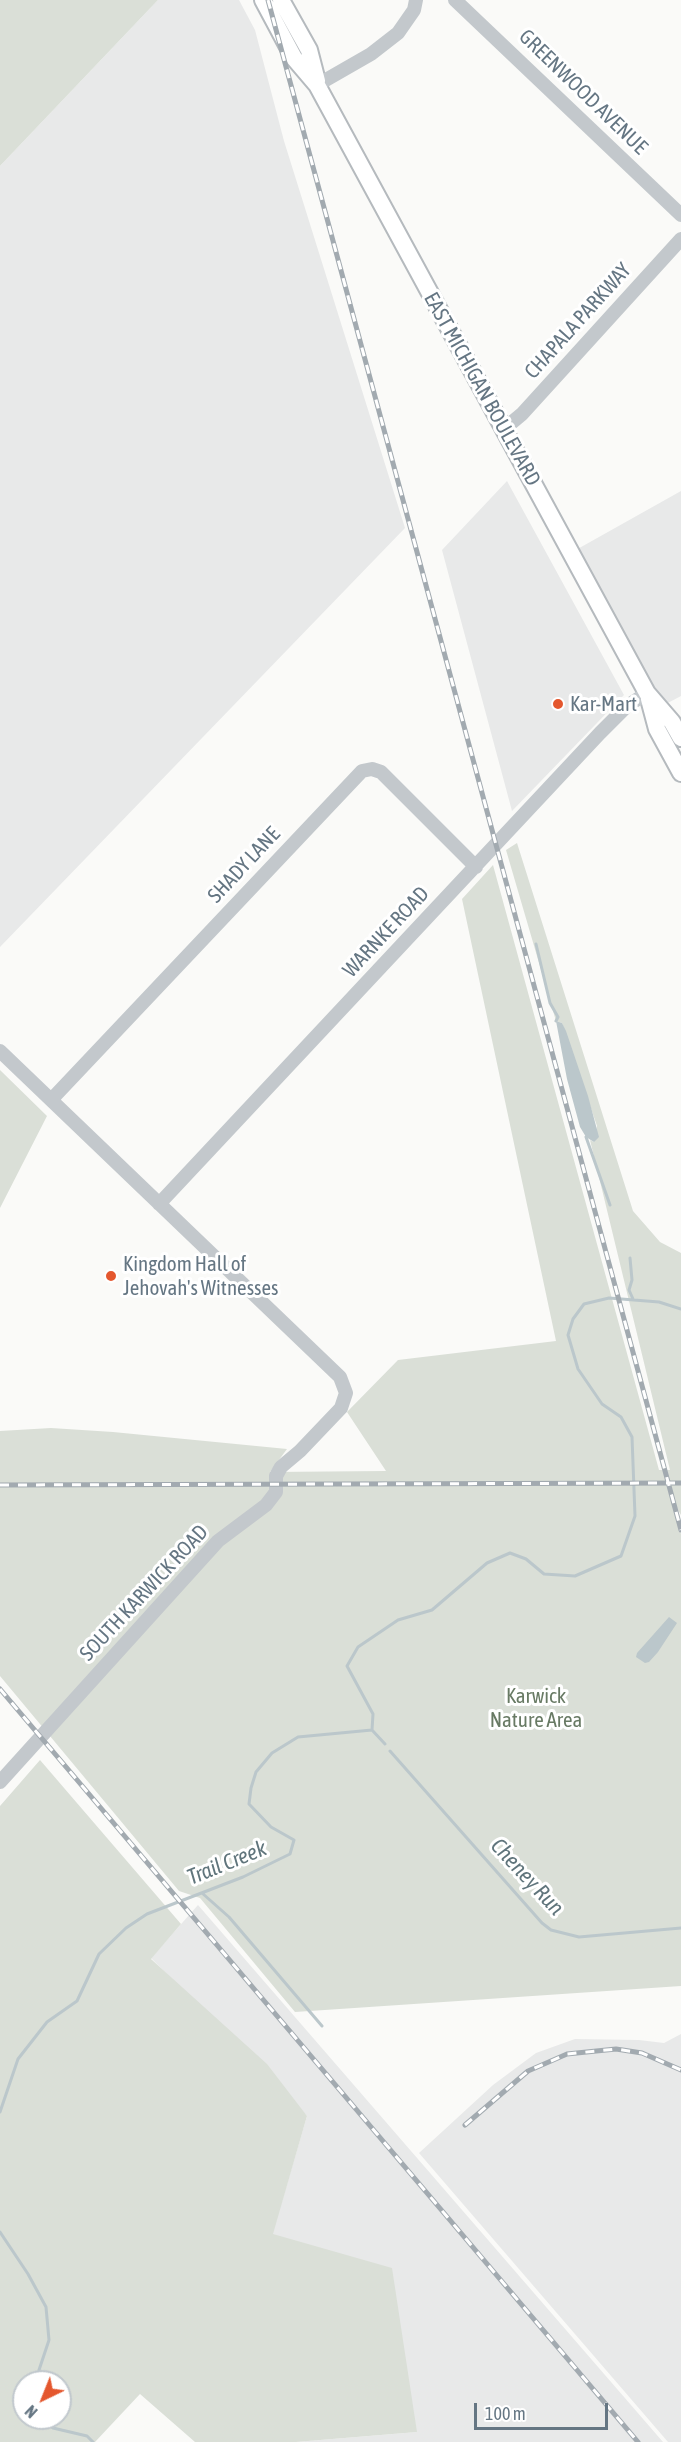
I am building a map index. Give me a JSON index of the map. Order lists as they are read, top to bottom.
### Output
{
  "streets": {
    "main road": ["EAST MICHIGAN BOULEVARD"],
    "street": [
      "GREENWOOD AVENUE",
      "CHAPALA PARKWAY",
      "SHADY LANE",
      "WARNKE ROAD",
      "SOUTH KARWICK ROAD"
    ]
  },
  "crossings": [
    ["CHAPALA PARKWAY", "EAST MICHIGAN BOULEVARD"],
    ["EAST MICHIGAN BOULEVARD", "WARNKE ROAD"],
    ["SHADY LANE", "WARNKE ROAD"],
    ["WARNKE ROAD", "SOUTH KARWICK ROAD"]
  ],
  "water": ["Trail Creek", "Cheney Run"],
  "parks": ["Karwick Nature Area"],
  "places": ["Kar-Mart", "Kingdom Hall of Jehovah's Witnesses"],
  "scale_bar": "100 m",
  "north": "bottom left"
}
